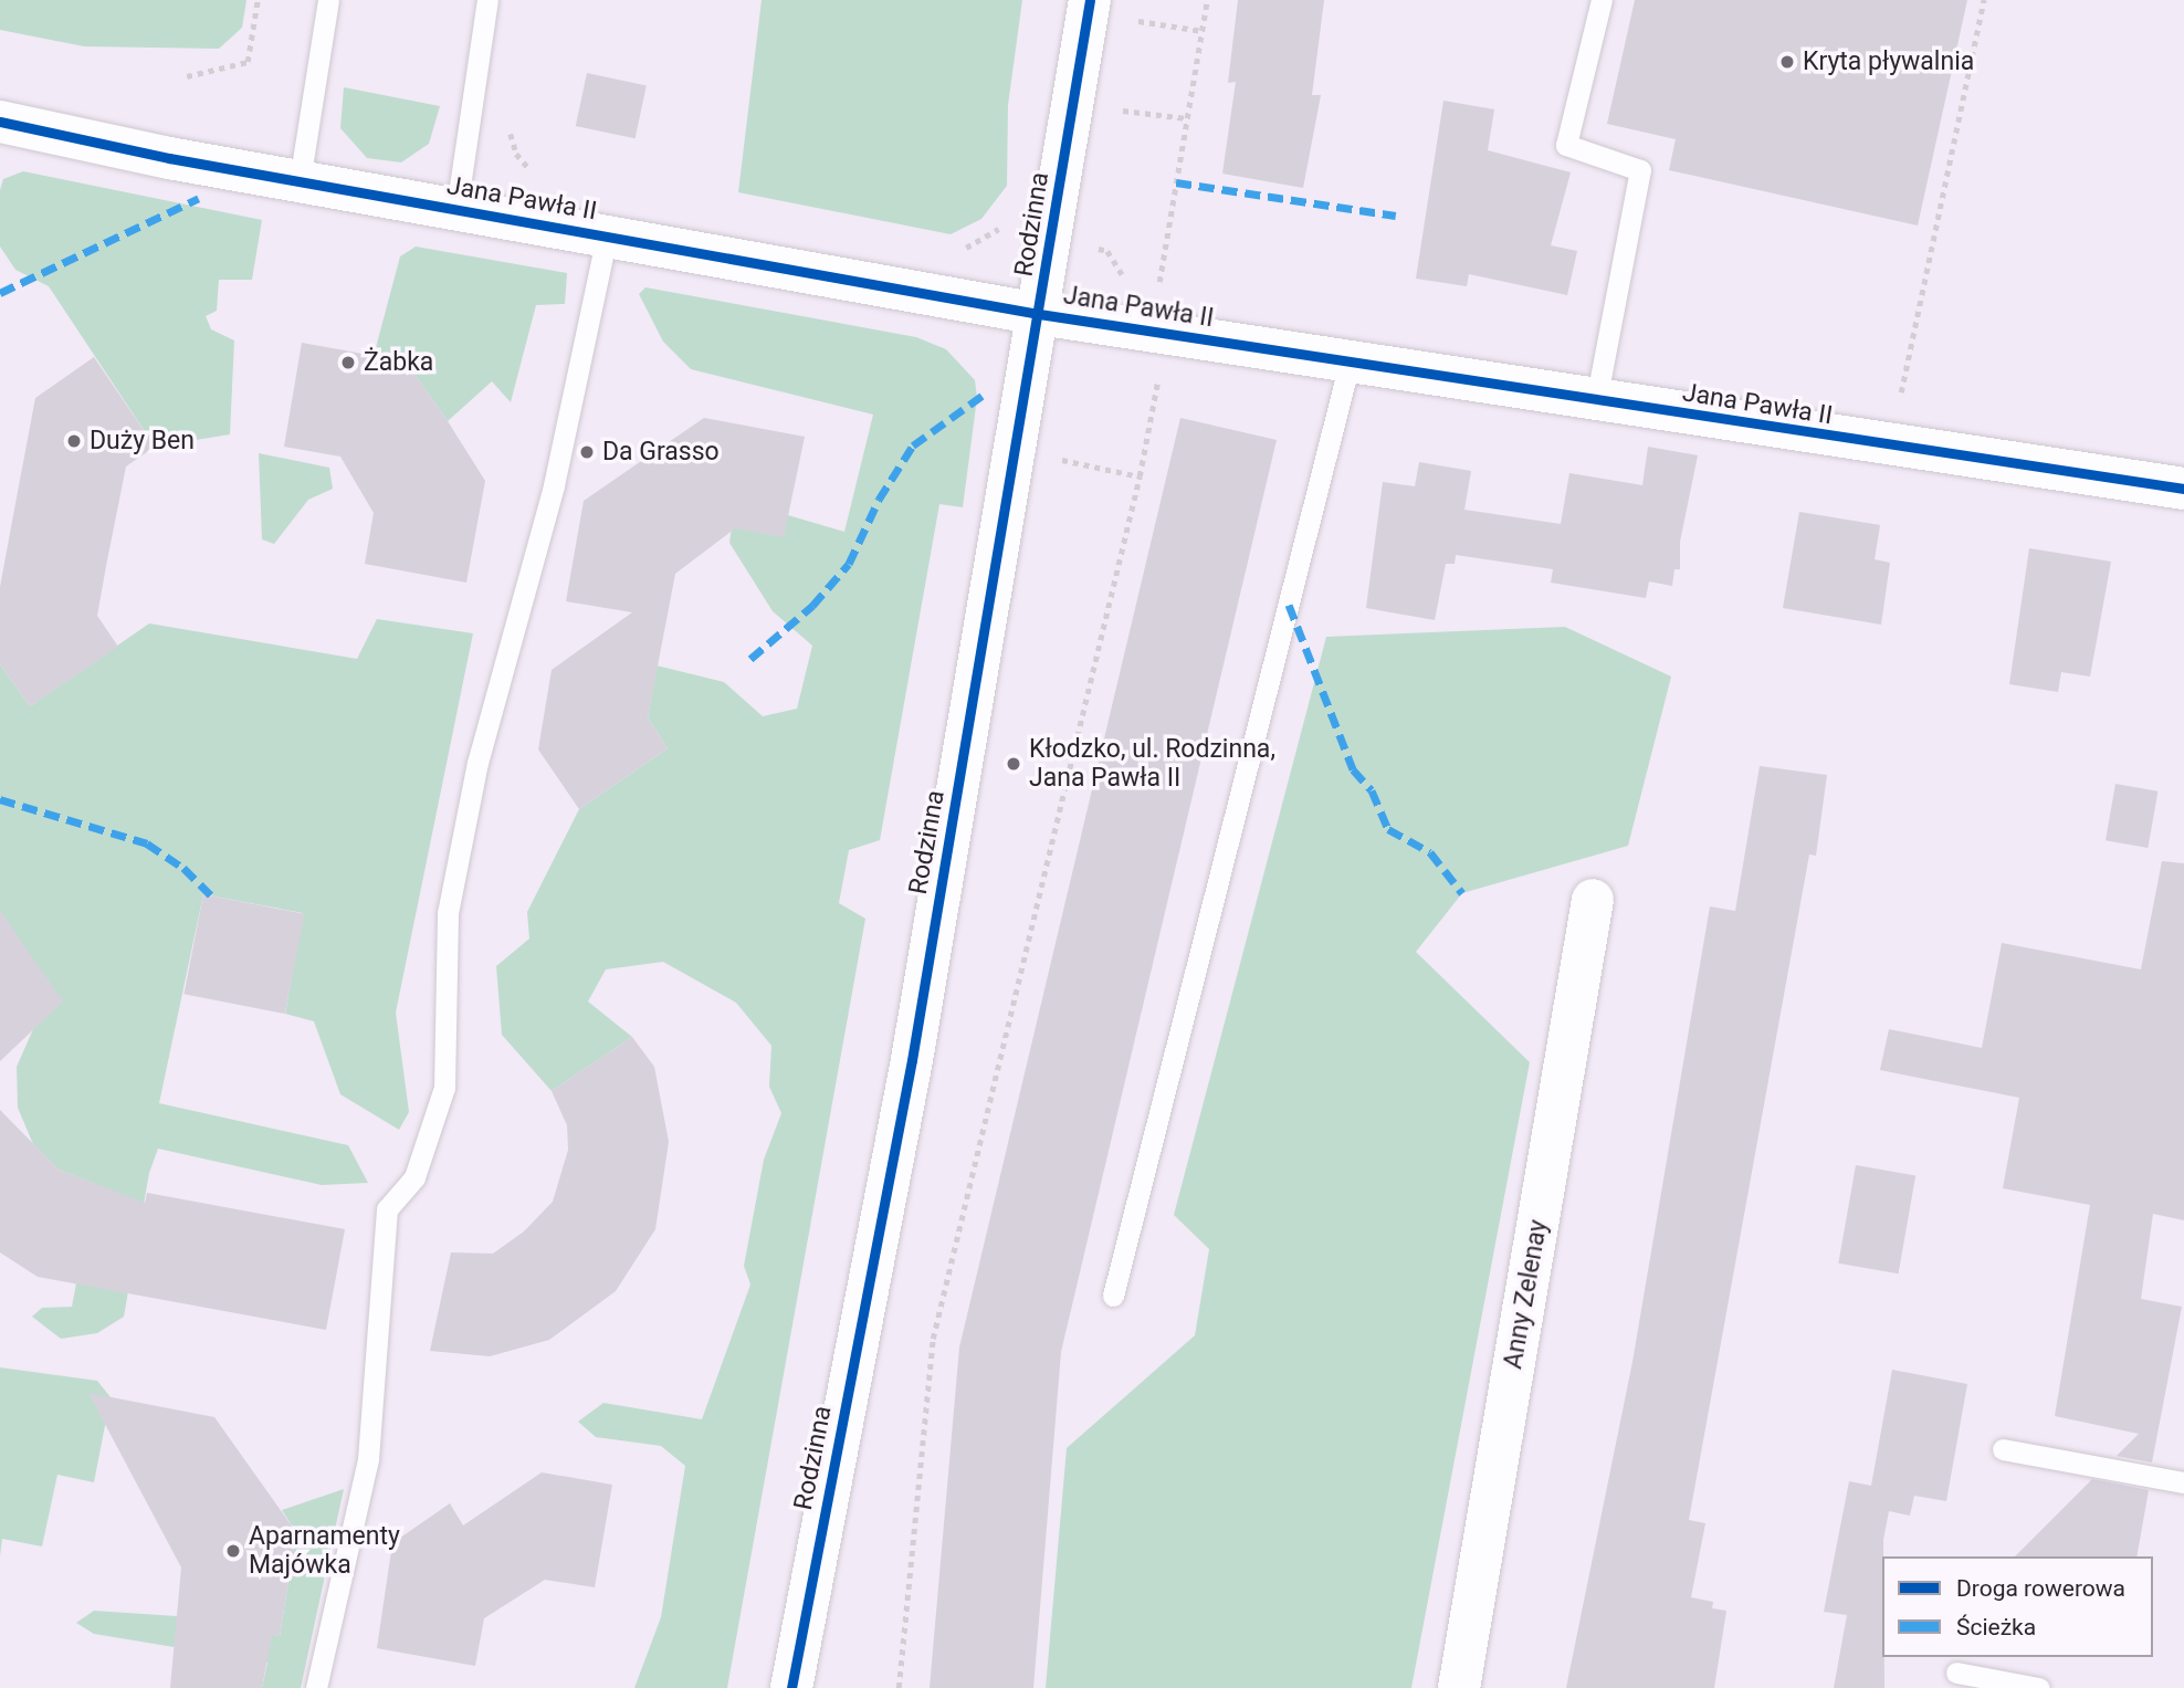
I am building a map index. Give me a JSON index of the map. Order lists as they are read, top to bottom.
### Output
{
  "streets": {
    "street": ["Jana Pawła II", "Rodzinna", "Anny Zelenay"]
  },
  "crossings": [
    ["Jana Pawła II", "Rodzinna"]
  ],
  "places": [
    "Kryta pływalnia",
    "Żabka",
    "Duży Ben",
    "Da Grasso",
    "Kłodzko, ul. Rodzinna, Jana Pawła II",
    "Aparnamenty Majówka"
  ],
  "legend": ["Droga rowerowa", "Ścieżka"]
}
